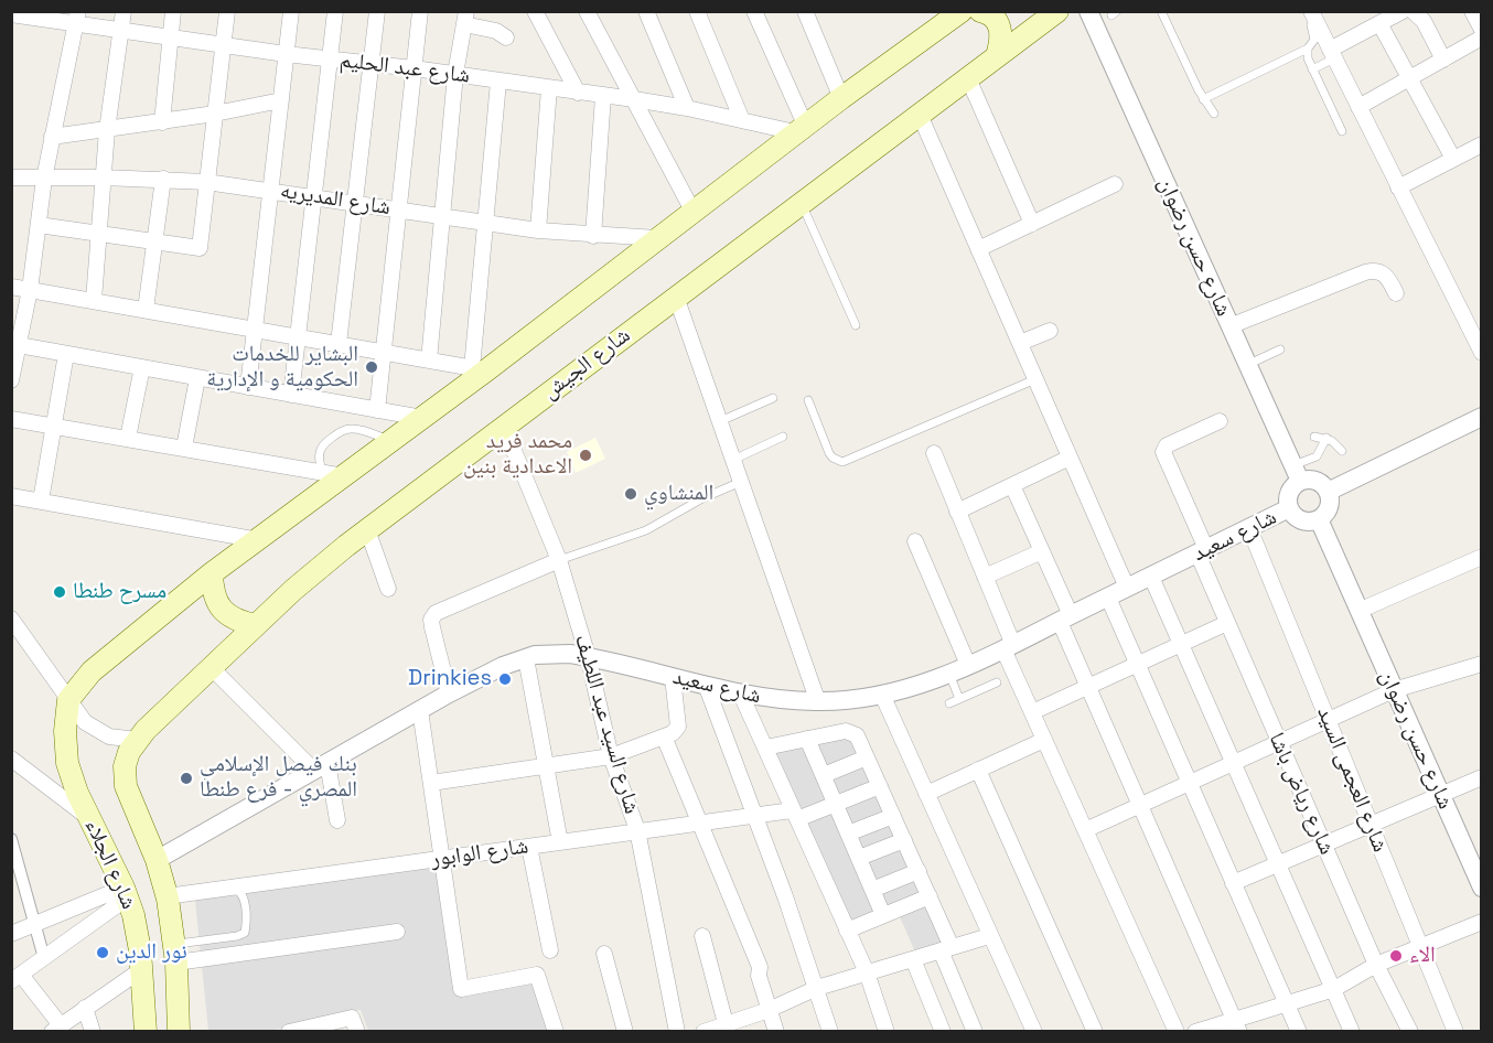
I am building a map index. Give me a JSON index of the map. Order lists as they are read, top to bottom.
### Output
{
  "streets": {
    "main road": ["شارع الجيش", "شارع الجلاء"],
    "street": [
      "شارع عبد الحليم",
      "شارع المديريه",
      "شارع حسن رضوان",
      "شارع سعيد",
      "شارع السيد عبد اللطيف",
      "شارع العجمى السيد",
      "شارع رياض باشا",
      "شارع الوابور"
    ]
  },
  "crossings": [
    ["شارع حسن رضوان", "شارع سعيد"],
    ["شارع الجيش", "شارع السيد عبد اللطيف"],
    ["شارع الجيش", "شارع الجلاء"],
    ["شارع سعيد", "شارع السيد عبد اللطيف"],
    ["شارع سعيد", "شارع العجمى السيد"],
    ["شارع سعيد", "شارع رياض باشا"],
    ["شارع سعيد", "شارع الجلاء"],
    ["شارع السيد عبد اللطيف", "شارع الوابور"],
    ["شارع الوابور", "شارع الجلاء"]
  ],
  "places": [
    "البشاير للخدمات الحكومية و الإدارية",
    "محمد فريد الاعدادية بنين",
    "المنشاوي",
    "مسرح طنطا",
    "Drinkies",
    "بنك فيصل الإسلامي المصري - فرع طنطا",
    "نور الدين",
    "الاء"
  ]
}
